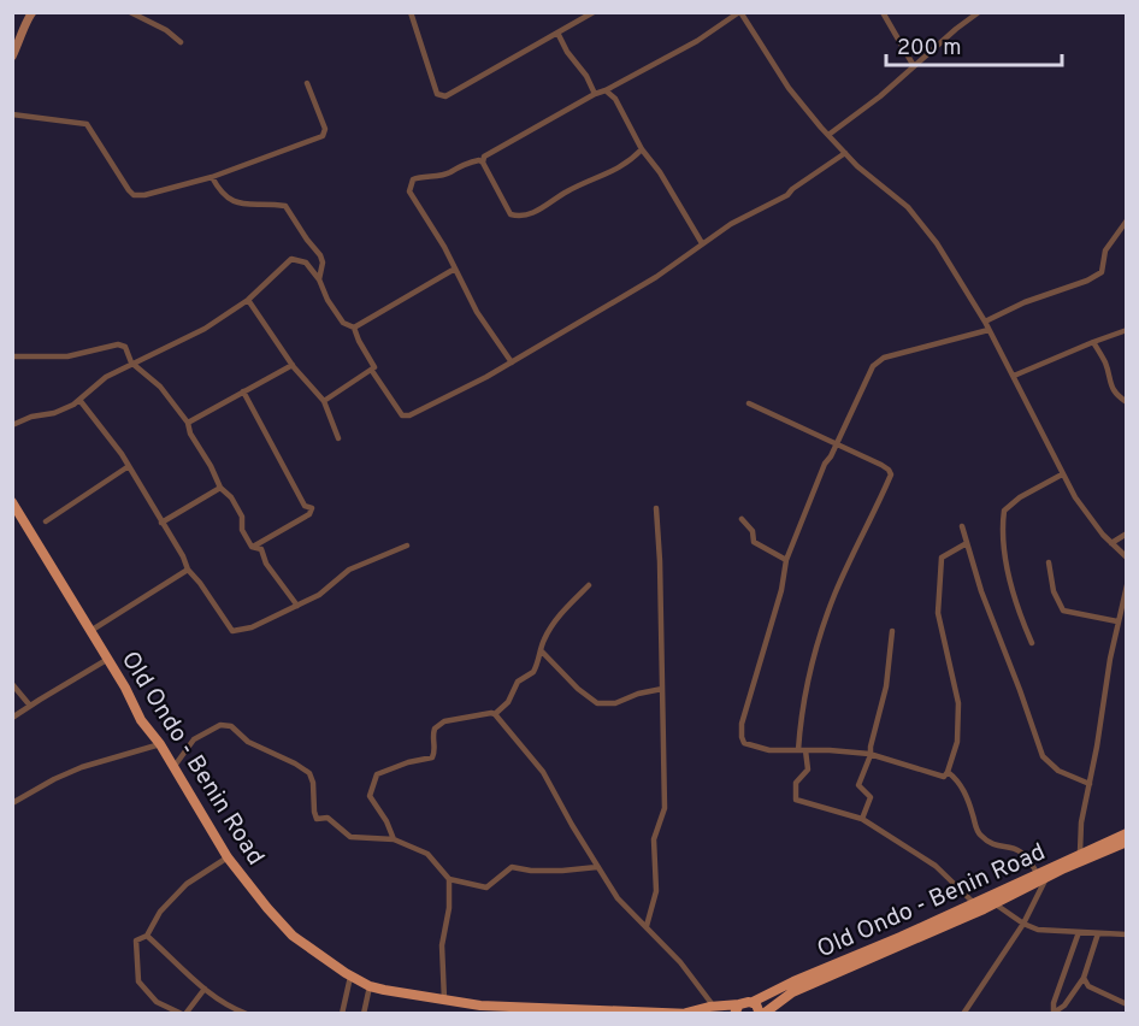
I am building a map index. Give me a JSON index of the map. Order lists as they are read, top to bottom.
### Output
{
  "streets": {
    "main road": ["Old Ondo - Benin Road"]
  },
  "scale_bar": "200 m"
}
